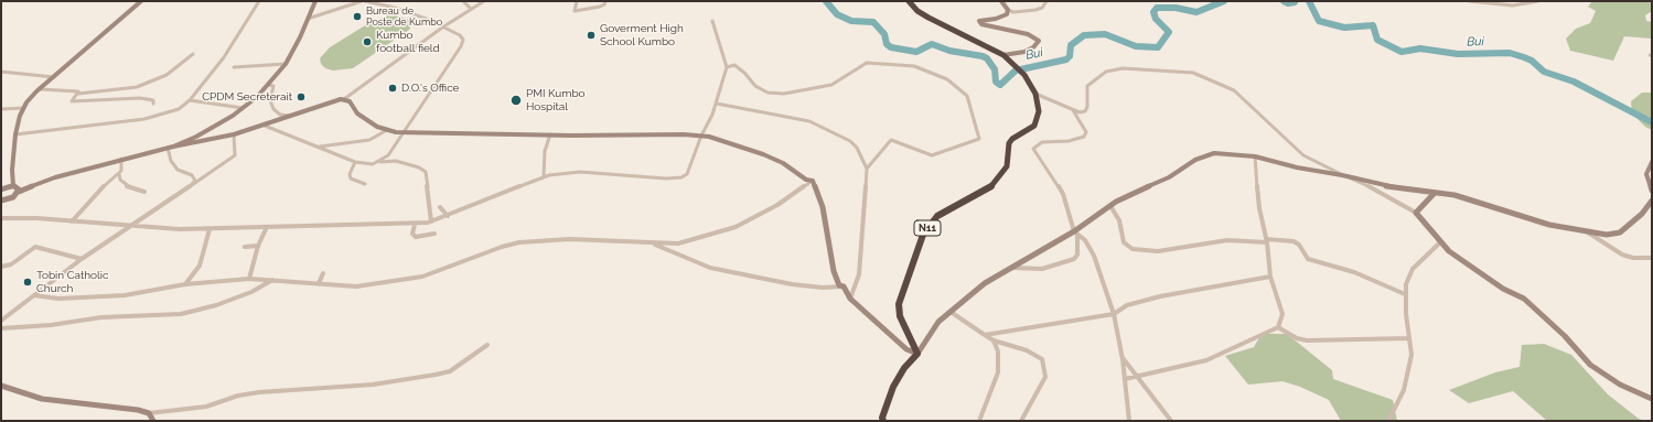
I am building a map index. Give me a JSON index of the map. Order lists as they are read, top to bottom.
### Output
{
  "streets": {
    "highway": ["N11"]
  },
  "water": ["Bui"],
  "places": [
    "Bureau de Poste de Kumbo",
    "Goverment High School Kumbo",
    "Kumbo football field",
    "D.O.'s Office",
    "CPDM Secreterait",
    "PMI Kumbo Hospital",
    "Tobin Catholic Church"
  ]
}
